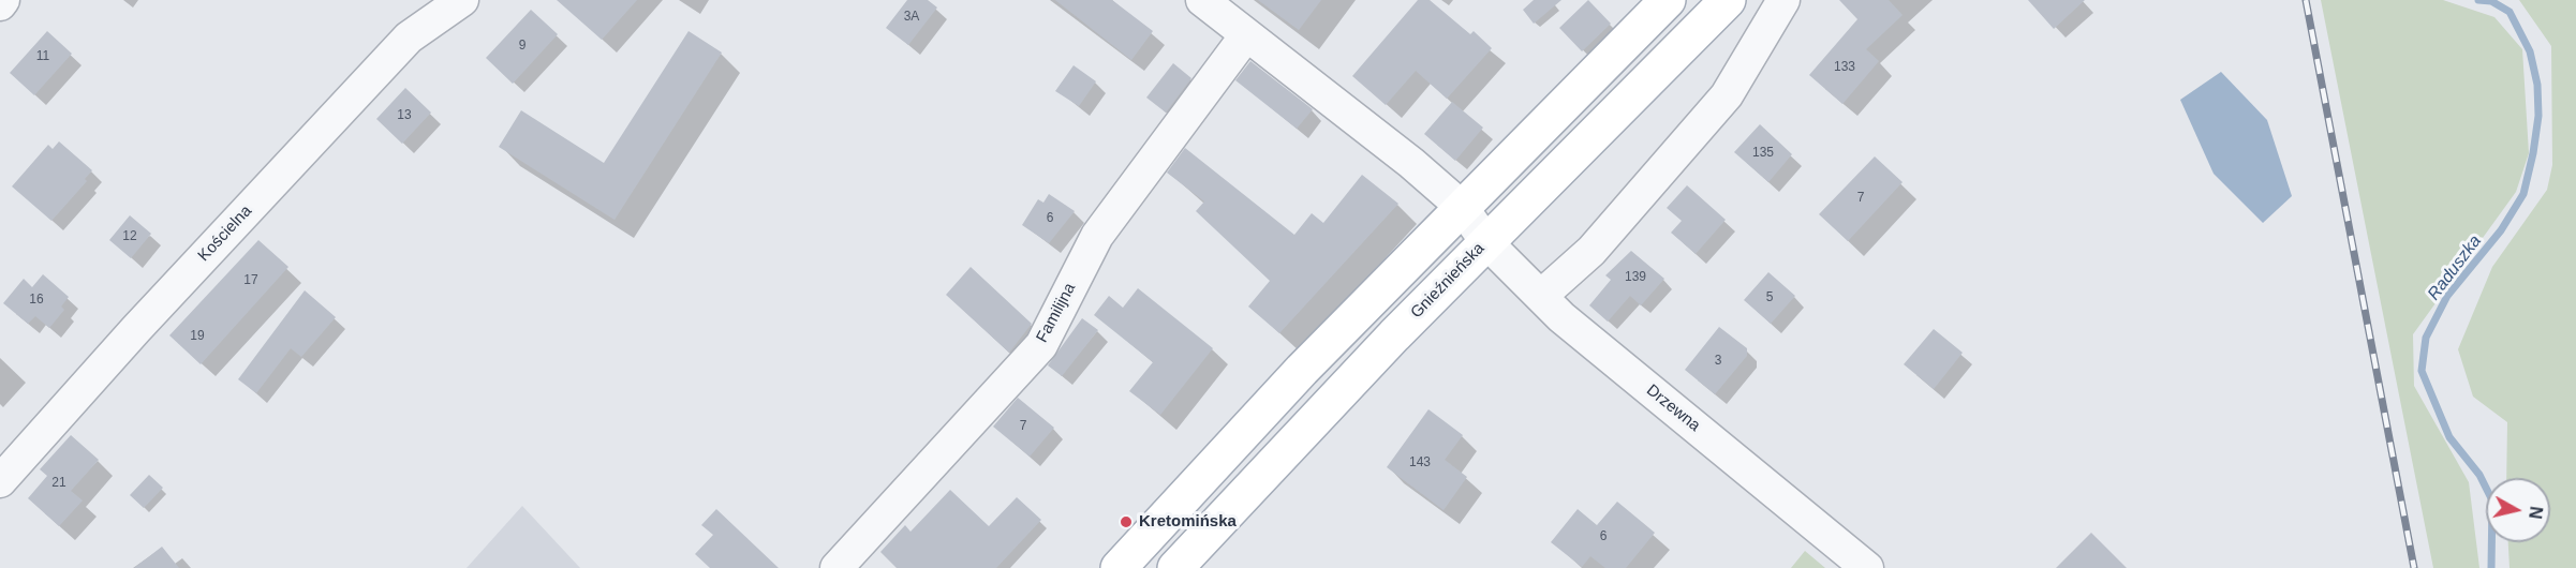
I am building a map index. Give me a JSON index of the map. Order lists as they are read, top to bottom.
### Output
{
  "streets": {
    "main road": ["Gnieźnieńska"],
    "street": ["Kościelna", "Familijna", "Drzewna"]
  },
  "crossings": [
    ["Gnieźnieńska", "Drzewna"]
  ],
  "water": ["Raduszka"],
  "places": ["Kretomińska"],
  "house_numbers": [
    "3A",
    "9",
    "11",
    "133",
    "13",
    "135",
    "7",
    "6",
    "12",
    "139",
    "17",
    "5",
    "16",
    "19",
    "3",
    "7",
    "143",
    "21",
    "6"
  ],
  "north": "right"
}
